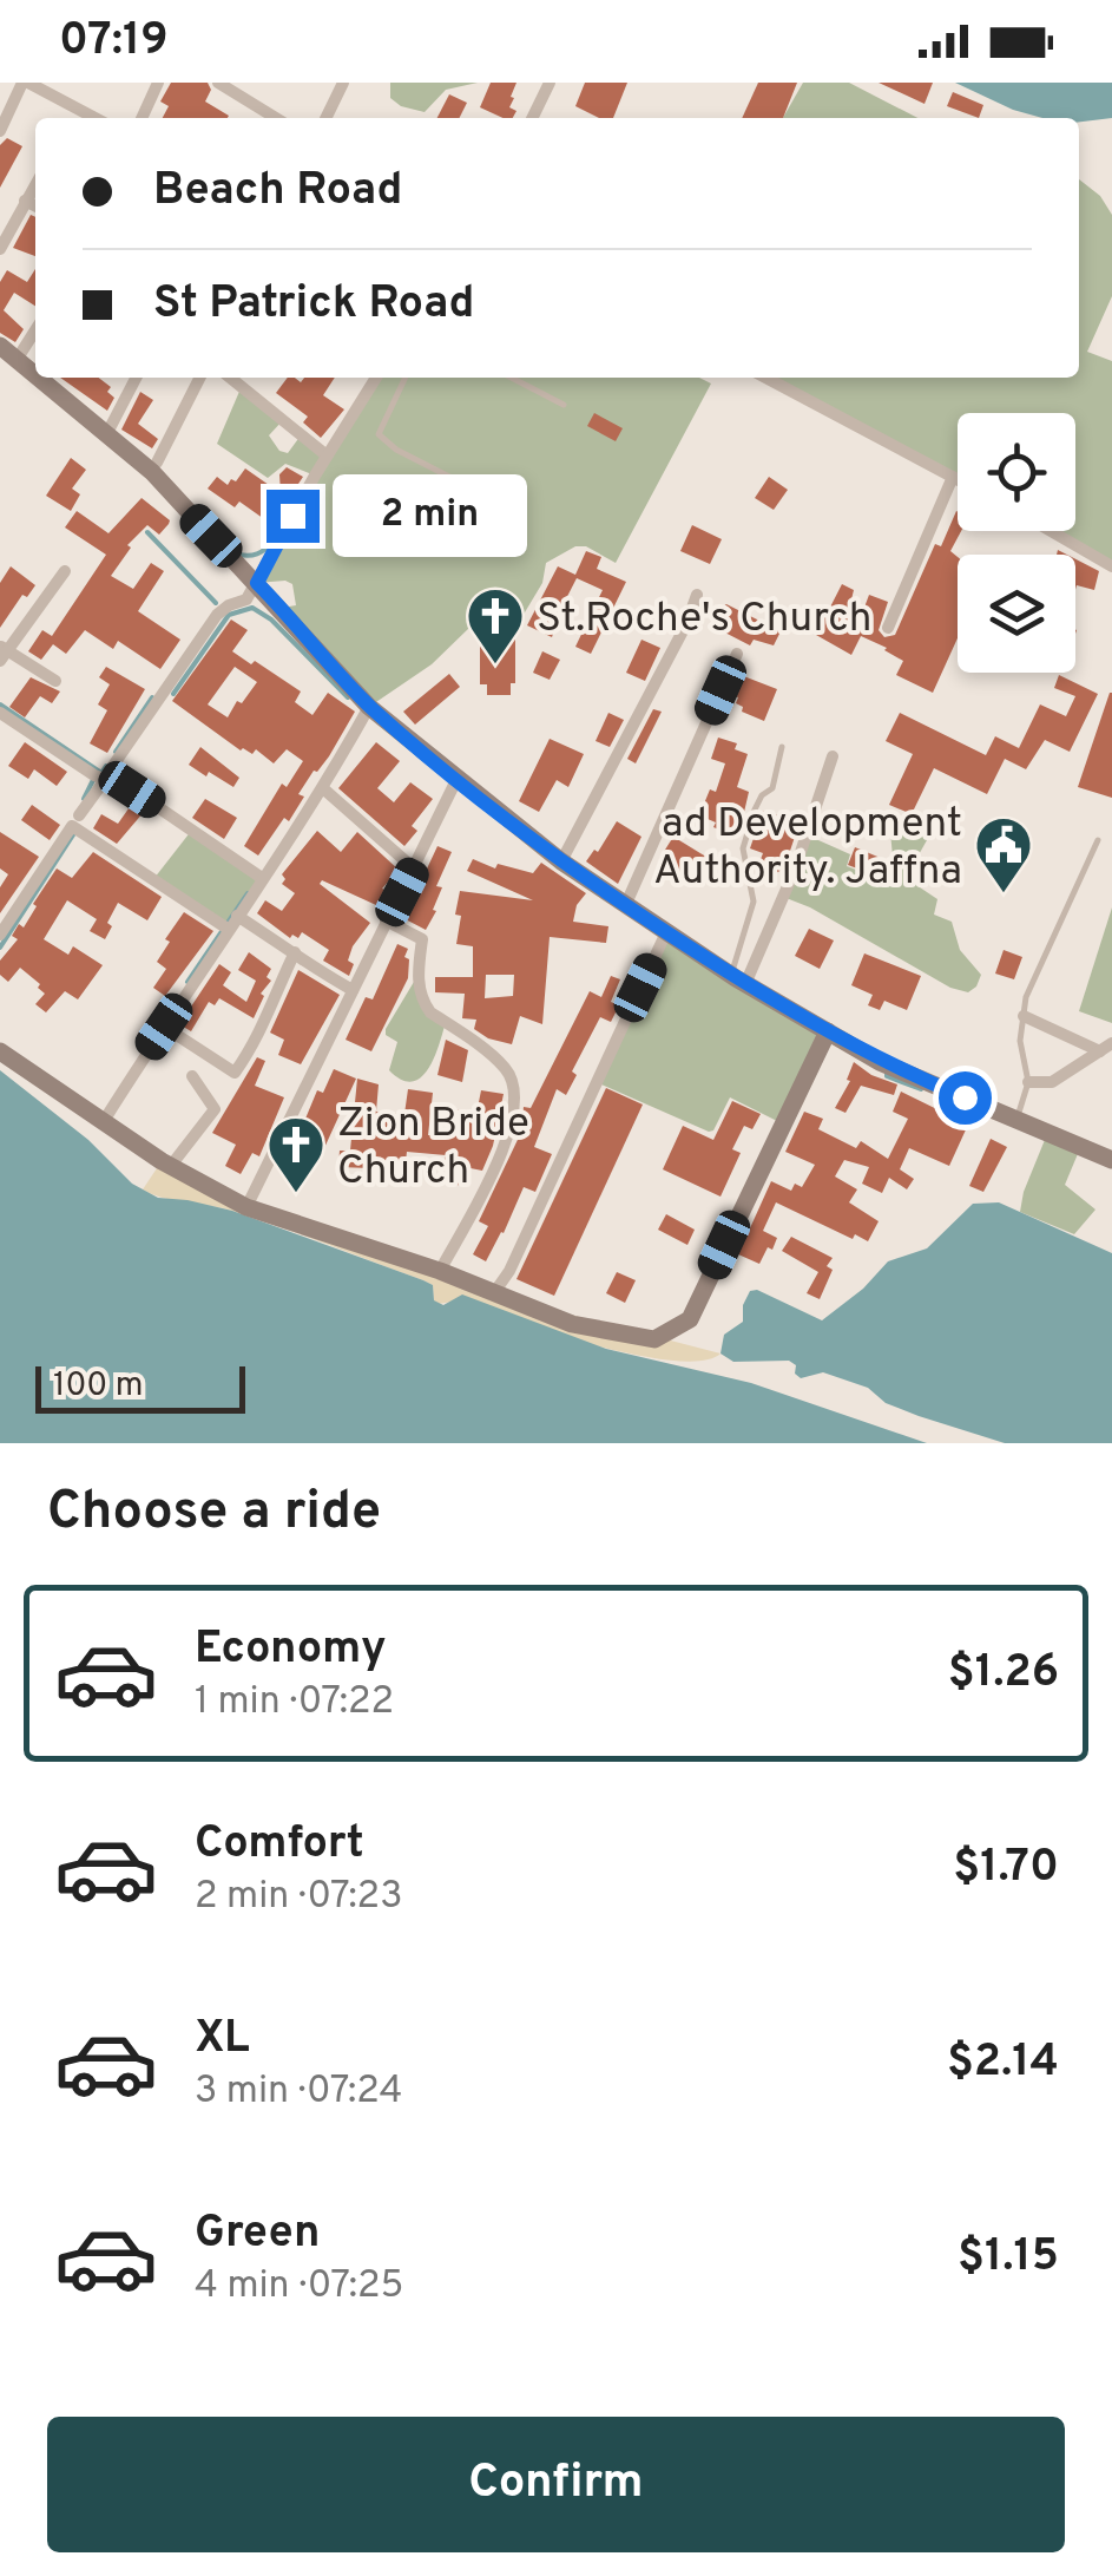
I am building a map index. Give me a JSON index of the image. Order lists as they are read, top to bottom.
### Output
{
  "places": {
    "church": ["St.Roche's Church", "Zion Bride Church"],
    "public building": ["ad Development Authority. Jaffna"]
  },
  "scale_bar": "100 m",
  "page": {
    "status": "07:19",
    "banner": ["Beach Road", "St Patrick Road"],
    "bubble": "2 min",
    "scale": "100 m",
    "heading": "Choose a ride",
    "list": [
      {
        "name": "Economy",
        "note": "1 min · 07:22",
        "value": "$1.26"
      },
      {
        "name": "Comfort",
        "note": "2 min · 07:23",
        "value": "$1.70"
      },
      {
        "name": "XL",
        "note": "3 min · 07:24",
        "value": "$2.14"
      },
      {
        "name": "Green",
        "note": "4 min · 07:25",
        "value": "$1.15"
      }
    ],
    "buttons": "Confirm"
  }
}
